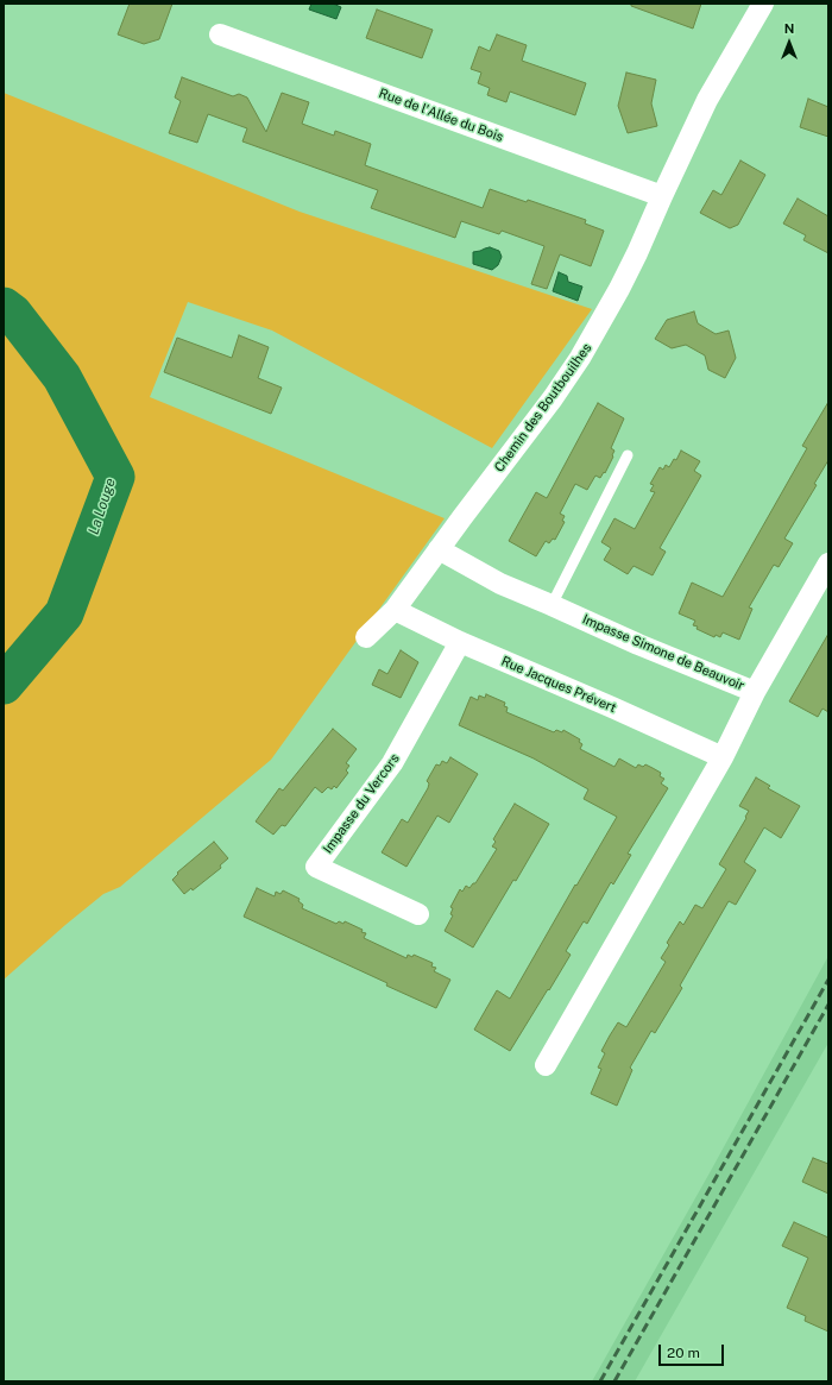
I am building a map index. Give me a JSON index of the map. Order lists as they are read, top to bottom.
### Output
{
  "streets": {
    "street": [
      "Rue de l'Allée du Bois",
      "Chemin des Boutbouilhes",
      "Impasse Simone de Beauvoir",
      "Rue Jacques Prévert",
      "Impasse du Vercors"
    ]
  },
  "crossings": [
    ["Rue de l'Allée du Bois", "Chemin des Boutbouilhes"],
    ["Chemin des Boutbouilhes", "Impasse Simone de Beauvoir"],
    ["Chemin des Boutbouilhes", "Rue Jacques Prévert"],
    ["Rue Jacques Prévert", "Impasse du Vercors"]
  ],
  "water": ["La Louge"],
  "scale_bar": "20 m",
  "north": "top"
}
